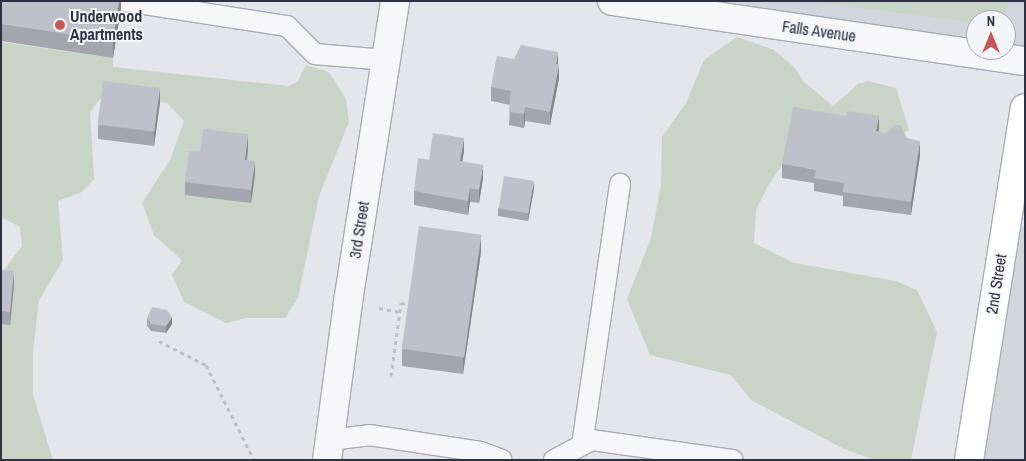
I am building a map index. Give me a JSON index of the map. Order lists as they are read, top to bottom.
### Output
{
  "streets": {
    "main road": ["2nd Street"],
    "street": ["Falls Avenue", "3rd Street"]
  },
  "places": ["Underwood Apartments"],
  "north": "top"
}
